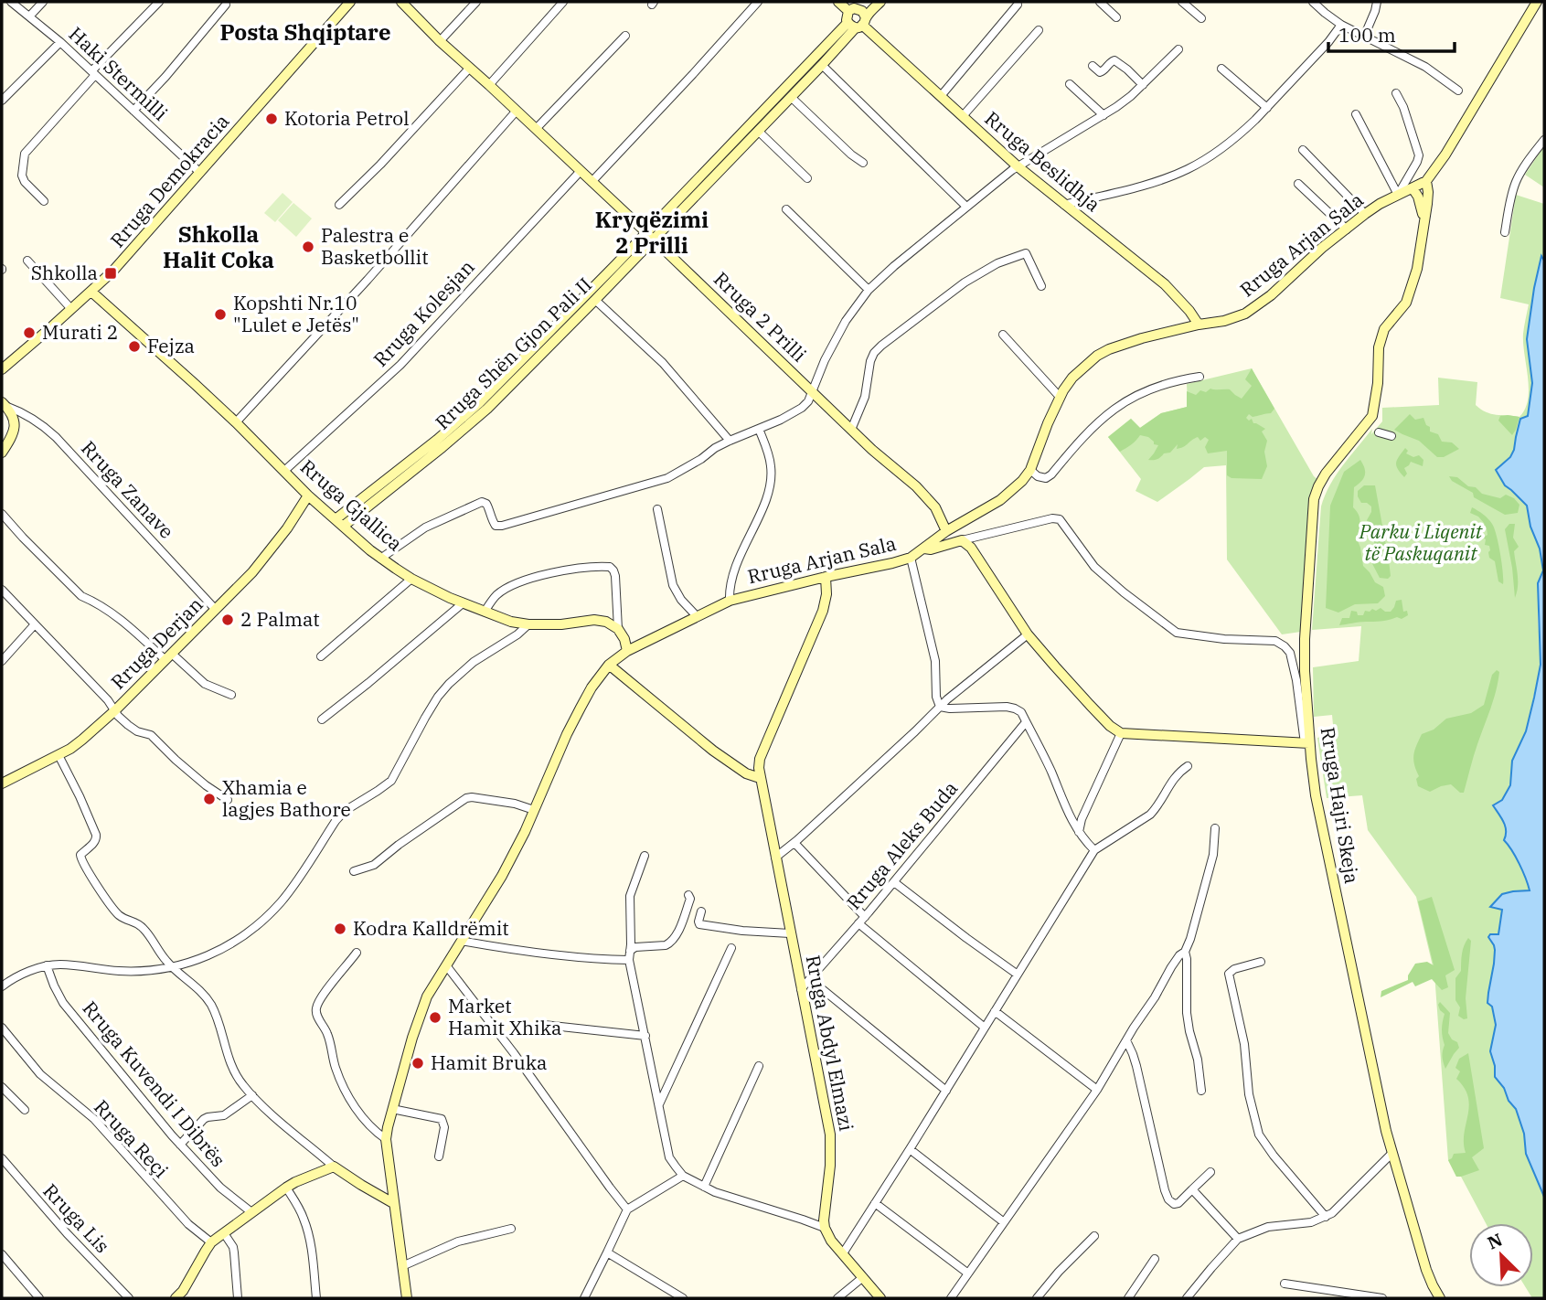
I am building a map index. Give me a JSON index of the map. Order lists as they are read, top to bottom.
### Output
{
  "streets": {
    "street": [
      "Haki Stermilli",
      "Rruga Beslidhja",
      "Rruga Demokracia",
      "Rruga Arjan Sala",
      "Rruga Kolesjan",
      "Rruga 2 Prilli",
      "Rruga Shën Gjon Pali II",
      "Rruga Zanave",
      "Rruga Gjallica",
      "Rruga Derjan",
      "Rruga Hajri Skeja",
      "Rruga Aleks Buda",
      "Rruga Abdyl Elmazi",
      "Rruga Kuvendi I Dibrës",
      "Rruga Reçi",
      "Rruga Lis"
    ]
  },
  "crossings": [
    ["Haki Stermilli", "Rruga Demokracia"],
    ["Rruga Beslidhja", "Rruga Arjan Sala"],
    ["Rruga Beslidhja", "Rruga Shën Gjon Pali II"],
    ["Rruga Demokracia", "Rruga Gjallica"],
    ["Rruga Arjan Sala", "Rruga 2 Prilli"],
    ["Rruga Arjan Sala", "Rruga Hajri Skeja"],
    ["Rruga Kolesjan", "Rruga 2 Prilli"],
    ["Rruga Kolesjan", "Rruga Gjallica"],
    ["Rruga 2 Prilli", "Rruga Shën Gjon Pali II"],
    ["Rruga Shën Gjon Pali II", "Rruga Gjallica"],
    ["Rruga Zanave", "Rruga Derjan"],
    ["Rruga Gjallica", "Rruga Derjan"],
    ["Rruga Aleks Buda", "Rruga Abdyl Elmazi"]
  ],
  "districts": ["Posta Shqiptare", "Kryqëzimi 2 Prilli", "Shkolla Halit Coka"],
  "parks": ["Parku i Liqenit të Paskuqanit"],
  "places": {
    "other": [
      "Kotoria Petrol",
      "Palestra e Basketbollit",
      "Kopshti Nr.10 \"Lulet e Jetës\"",
      "Murati 2",
      "Fejza",
      "2 Palmat",
      "Xhamia e lagjes Bathore",
      "Kodra Kalldrëmit",
      "Market Hamit Xhika",
      "Hamit Bruka"
    ],
    "transit": ["Shkolla"]
  },
  "scale_bar": "100 m",
  "north": "top left"
}
